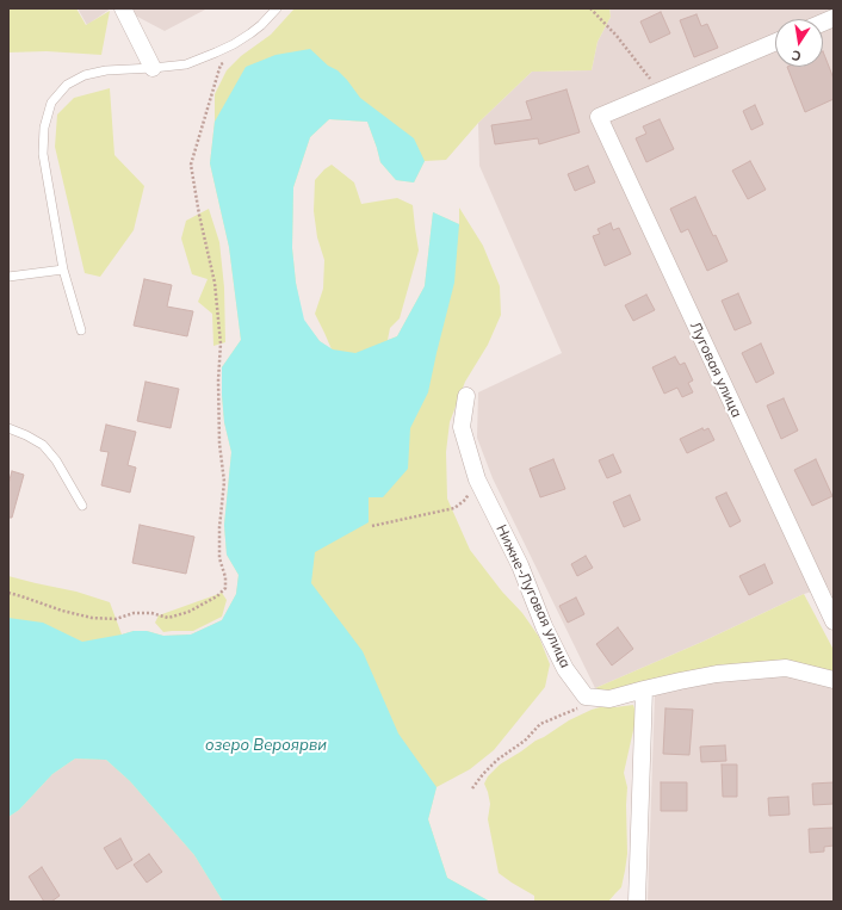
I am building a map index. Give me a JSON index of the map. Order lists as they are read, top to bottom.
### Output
{
  "streets": {
    "street": ["Луговая улица", "Нижне-Луговая улица"]
  },
  "water": ["озеро Вероярви"],
  "north": "bottom"
}
